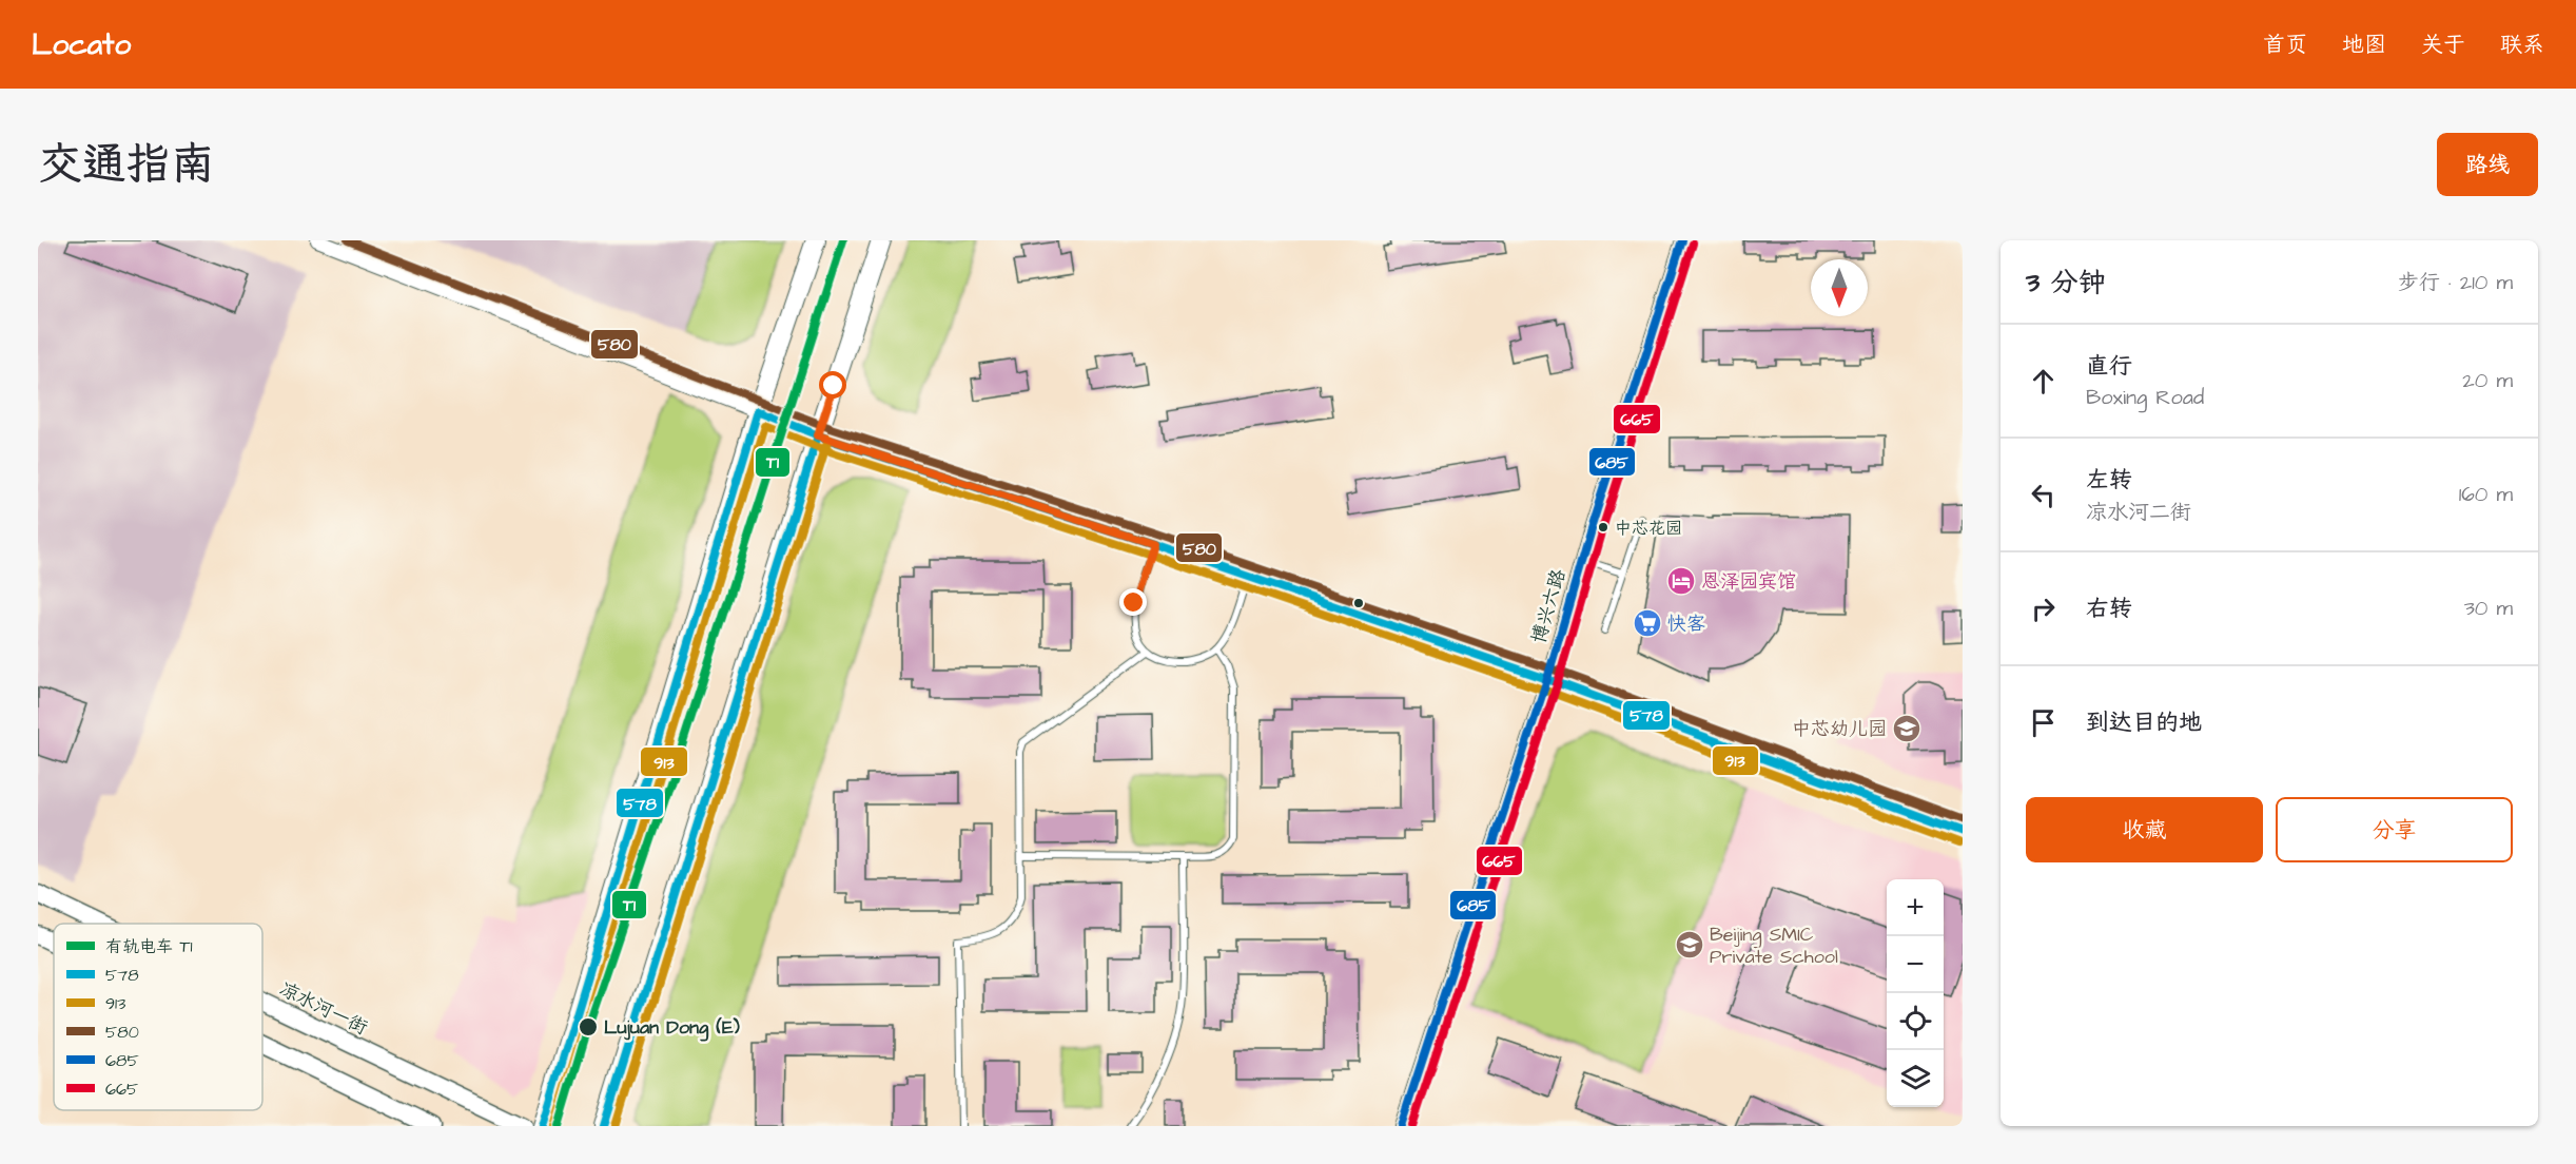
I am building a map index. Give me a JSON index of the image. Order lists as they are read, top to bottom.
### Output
{
  "streets": {
    "main road": ["凉水河一街"],
    "street": ["博兴六路"]
  },
  "places": {
    "other": ["中芯花园", "Lujuan Dong (E)"],
    "hotel": ["恩泽园宾馆"],
    "supermarket": ["快客"],
    "school or university": ["中芯幼儿园", "Beijing SMIC Private School"]
  },
  "lines": [
    "tram line T1",
    "transit line 580",
    "transit line 685",
    "transit line 665",
    "transit line 578",
    "transit line 913"
  ],
  "legend": [
    "有轨电车 T1",
    "578",
    "913",
    "580",
    "685",
    "665"
  ],
  "north": "bottom",
  "page": {
    "header": "Locato",
    "nav": [
      "首页",
      "地图",
      "关于",
      "联系"
    ],
    "title": "交通指南",
    "buttons": [
      "路线",
      ["收藏", "分享"]
    ],
    "heading": ["3 分钟", "步行 · 210 m"],
    "list": [
      ["直行", "Boxing Road", "20 m"],
      ["左转", "凉水河二街", "160 m"],
      ["右转", "30 m"],
      "到达目的地"
    ],
    "map_buttons": ["+", "−"]
  }
}
